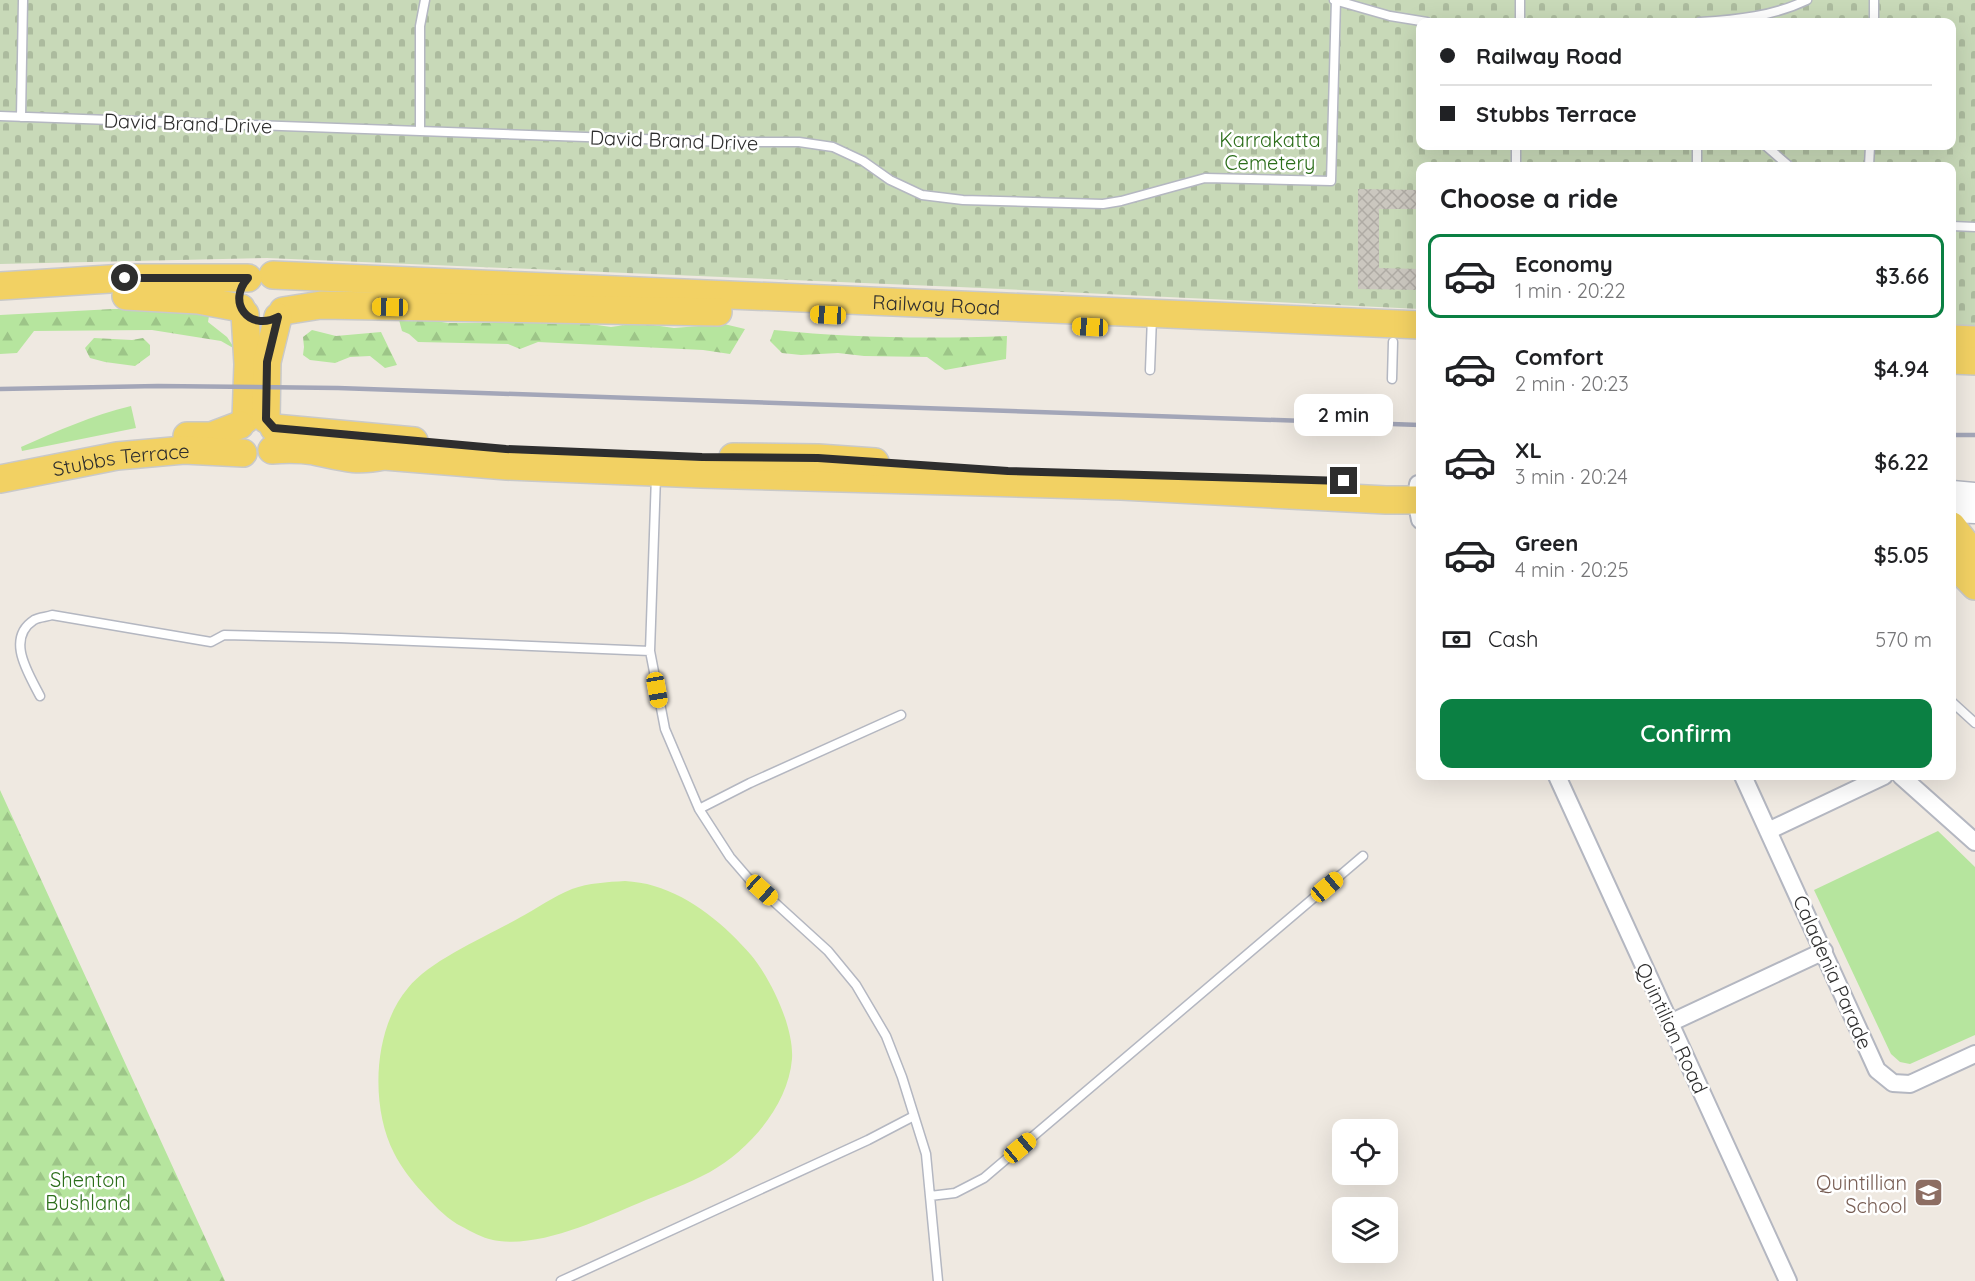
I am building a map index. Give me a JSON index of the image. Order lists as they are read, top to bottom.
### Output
{
  "streets": {
    "main road": ["Railway Road", "Stubbs Terrace"],
    "street": ["Caladenia Parade", "Quintilian Road"],
    "lane": ["David Brand Drive"]
  },
  "parks": ["Karrakatta Cemetery", "Shenton Bushland"],
  "places": {
    "school or university": ["Quintillian School"]
  },
  "page": {
    "banner": ["Railway Road", "Stubbs Terrace"],
    "heading": "Choose a ride",
    "list": [
      {
        "name": "Economy",
        "note": "1 min · 20:22",
        "value": "$3.66"
      },
      {
        "name": "Comfort",
        "note": "2 min · 20:23",
        "value": "$4.94"
      },
      {
        "name": "XL",
        "note": "3 min · 20:24",
        "value": "$6.22"
      },
      {
        "name": "Green",
        "note": "4 min · 20:25",
        "value": "$5.05"
      }
    ],
    "bubble": "2 min",
    "pay": ["Cash", "570 m"],
    "buttons": "Confirm"
  }
}
